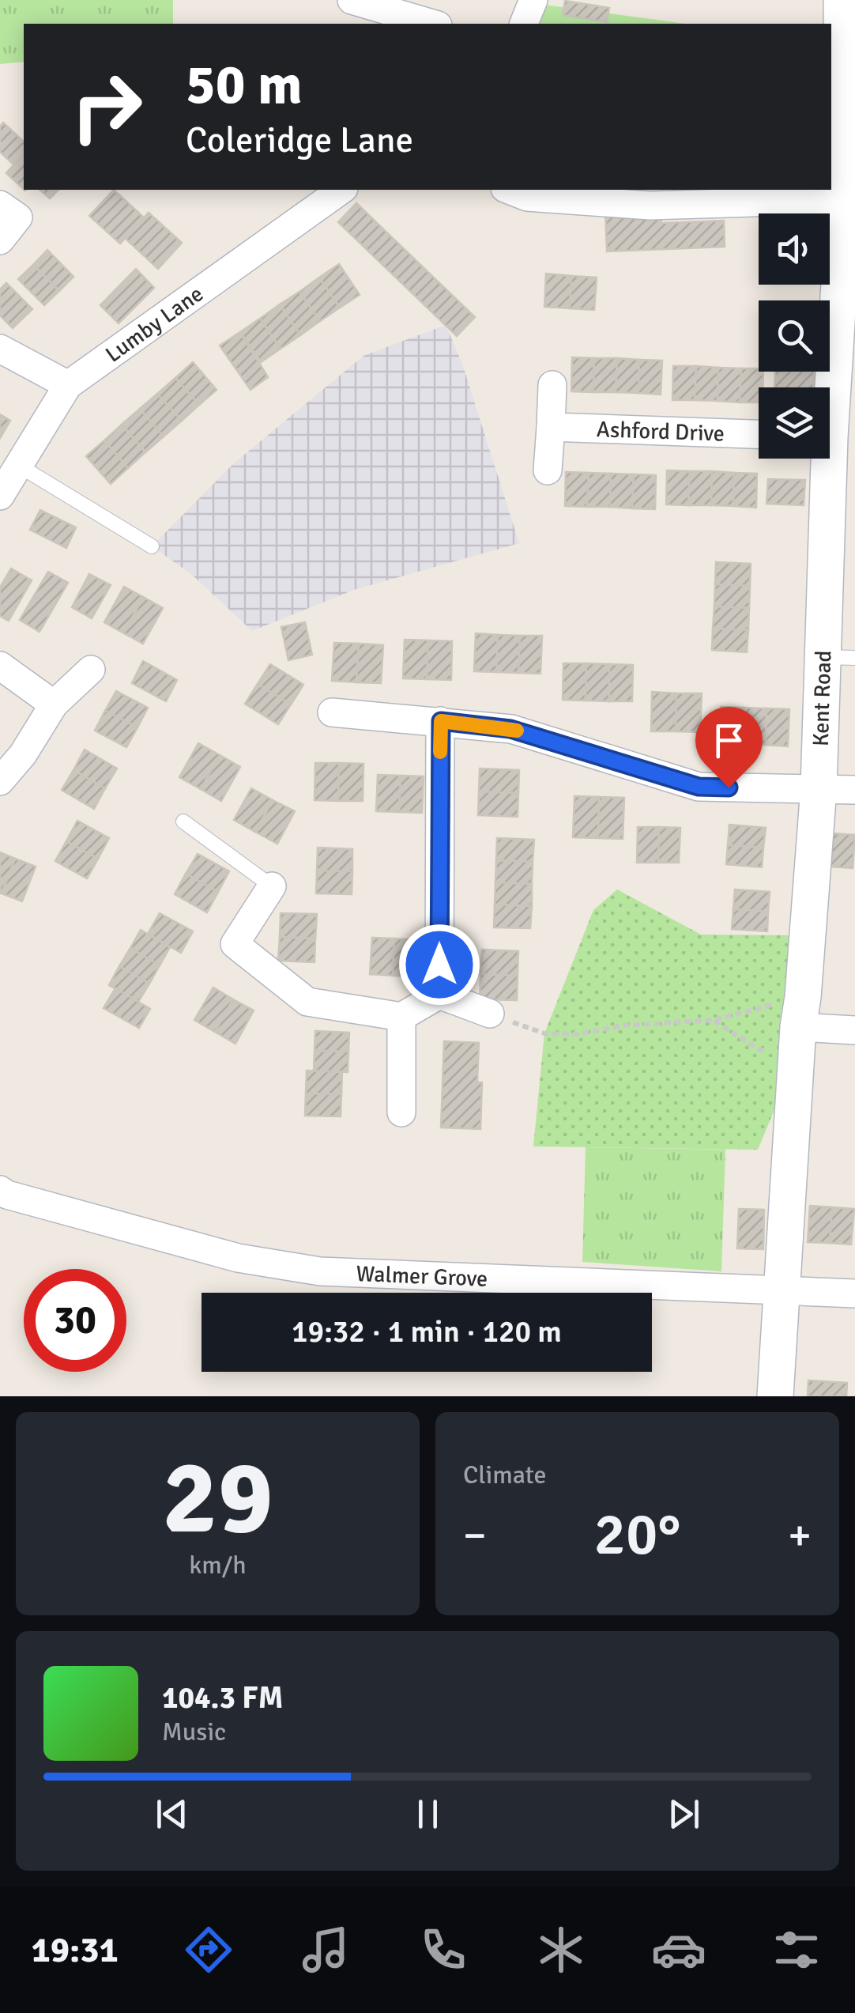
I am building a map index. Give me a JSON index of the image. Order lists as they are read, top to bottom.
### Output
{
  "streets": {
    "street": [
      "Lumby Lane",
      "Ashford Drive",
      "Kent Road",
      "Walmer Grove"
    ]
  },
  "crossings": [
    ["Kent Road", "Walmer Grove"]
  ],
  "page": {
    "turn": ["50 m", "Coleridge Lane"],
    "limit": "30",
    "trip": "19:32 · 1 min · 120 m",
    "tile": [
      ["29", "km/h"],
      "Climate"
    ],
    "heat": ["−", "20°", "+"],
    "song": ["104.3 FM", "Music"],
    "tabs": "19:31"
  }
}
